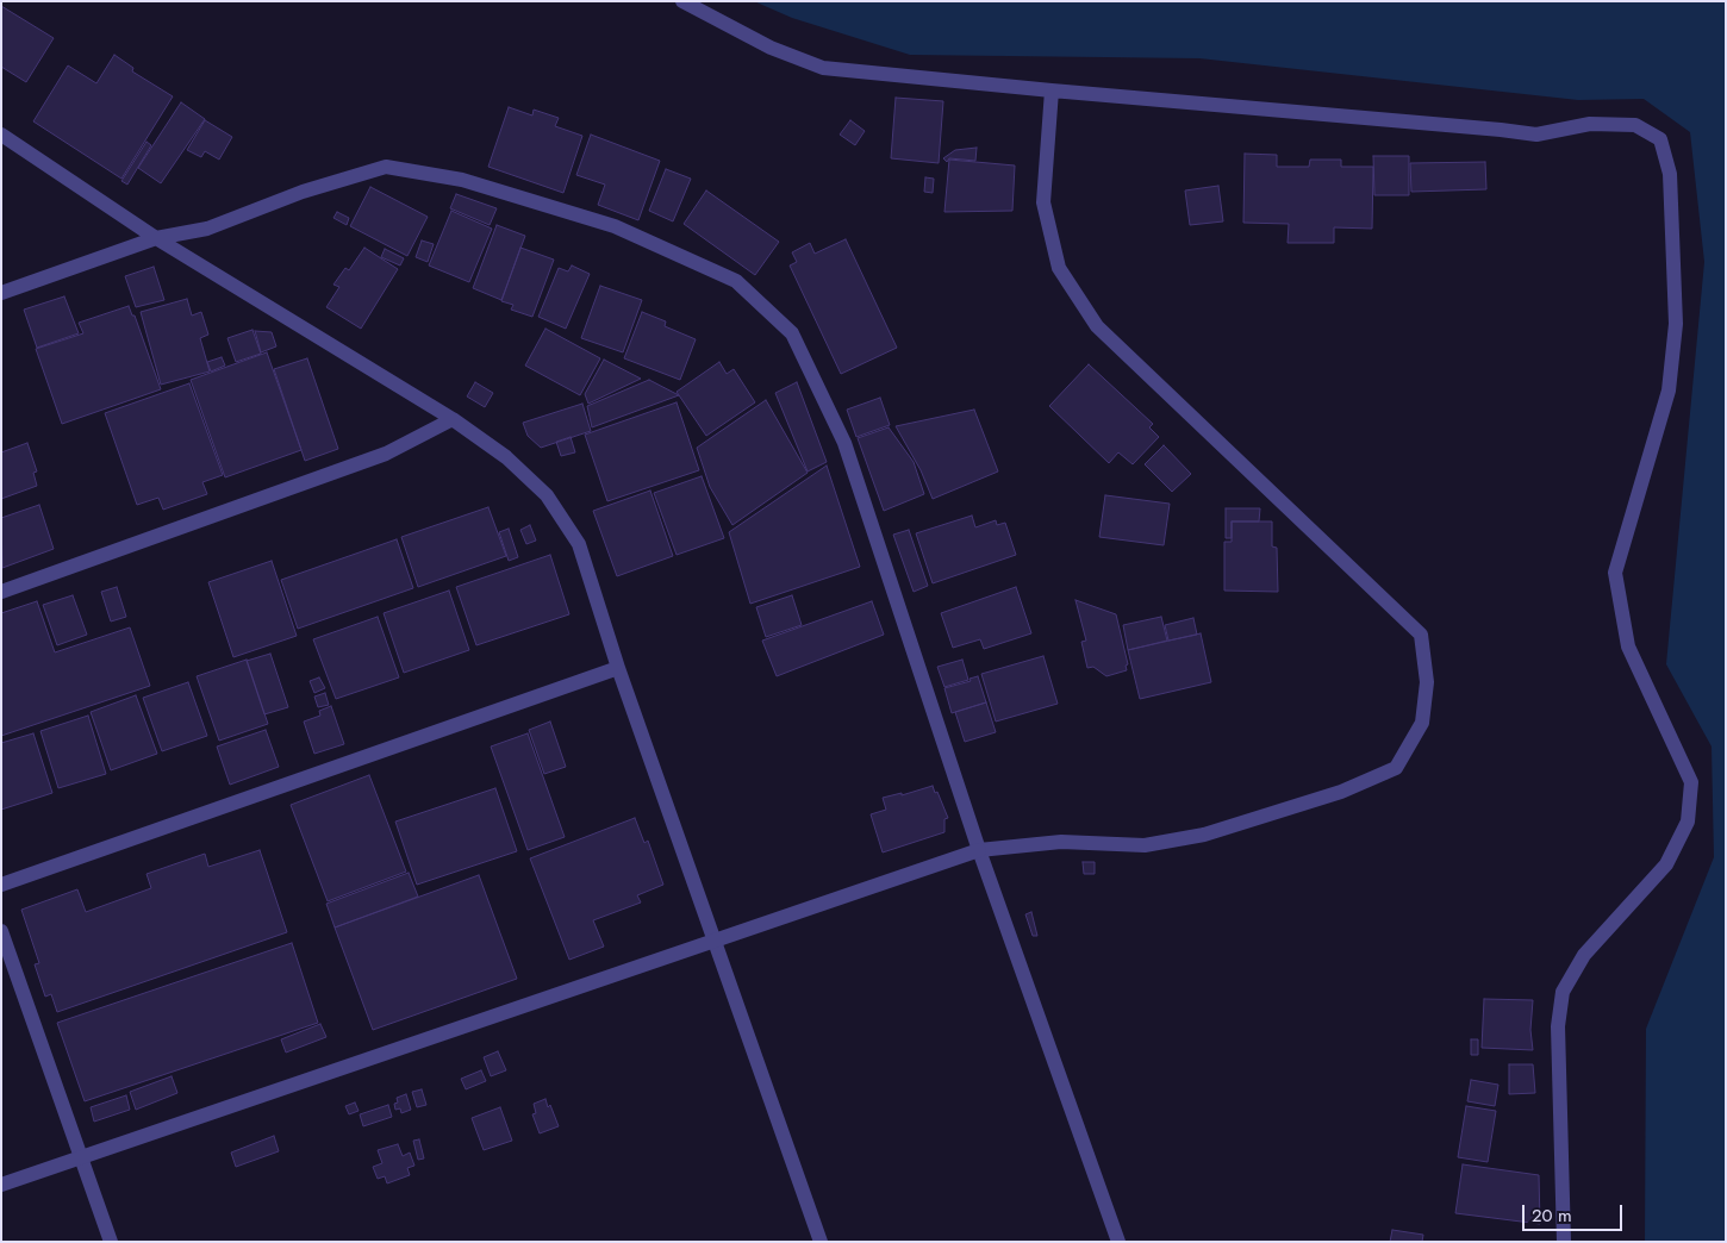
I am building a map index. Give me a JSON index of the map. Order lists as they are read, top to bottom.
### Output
{
  "scale_bar": "20 m"
}
